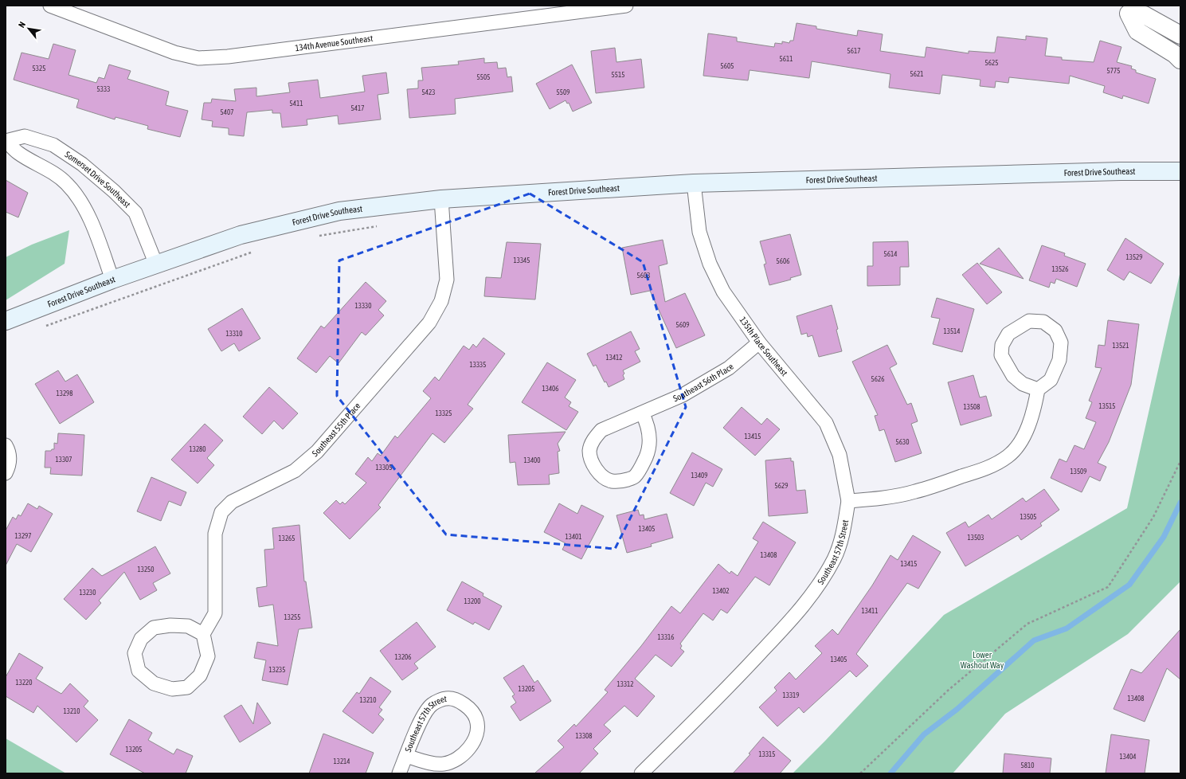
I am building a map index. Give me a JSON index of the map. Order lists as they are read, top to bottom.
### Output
{
  "streets": {
    "main road": ["Forest Drive Southeast"],
    "street": [
      "134th Avenue Southeast",
      "Somerset Drive Southeast",
      "135th Place Southeast",
      "Southeast 56th Place",
      "Southeast 55th Place",
      "Southeast 57th Street"
    ]
  },
  "crossings": [
    ["Forest Drive Southeast", "Somerset Drive Southeast"],
    ["Forest Drive Southeast", "135th Place Southeast"],
    ["Forest Drive Southeast", "Southeast 55th Place"],
    ["135th Place Southeast", "Southeast 56th Place"],
    ["135th Place Southeast", "Southeast 57th Street"]
  ],
  "parks": ["Lower Washout Way"],
  "house_numbers": [
    "5617",
    "5611",
    "5625",
    "5605",
    "5325",
    "5775",
    "5621",
    "5515",
    "5505",
    "5333",
    "5423",
    "5509",
    "5411",
    "5417",
    "5407",
    "5614",
    "13529",
    "13345",
    "5606",
    "13526",
    "5603",
    "13330",
    "5609",
    "13514",
    "13310",
    "13521",
    "13412",
    "13335",
    "5626",
    "13406",
    "13298",
    "13515",
    "13508",
    "13325",
    "13415",
    "5630",
    "13280",
    "13307",
    "13400",
    "13305",
    "13509",
    "13409",
    "5629",
    "13505",
    "13405",
    "13297",
    "13401",
    "13503",
    "13265",
    "13408",
    "13415",
    "13250",
    "13402",
    "13230",
    "13200",
    "13411",
    "13255",
    "13316",
    "13206",
    "13405",
    "13235",
    "13220",
    "13312",
    "13205",
    "13319",
    "13408",
    "13210",
    "13210",
    "13308",
    "13205",
    "13315",
    "13404",
    "13214",
    "5810"
  ],
  "north": "top left"
}
